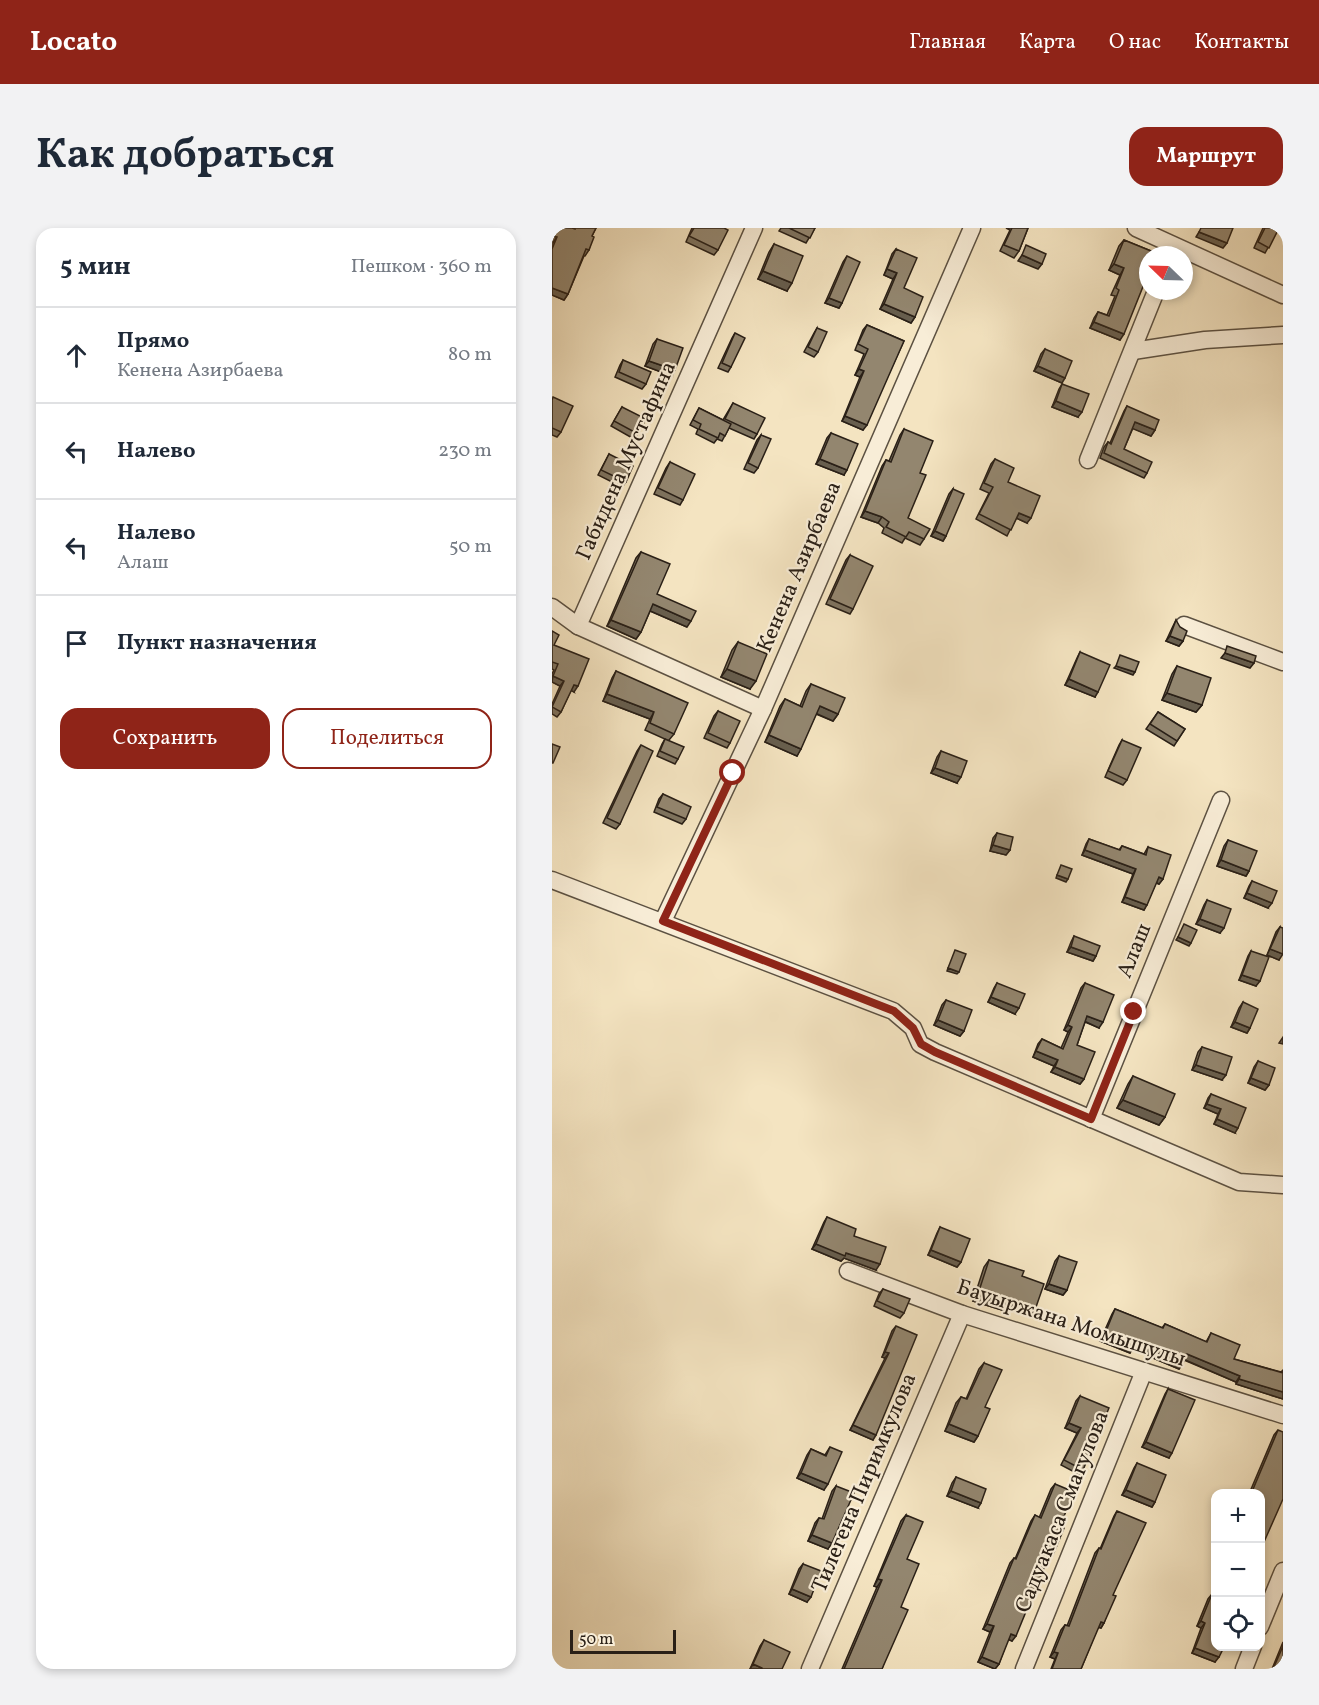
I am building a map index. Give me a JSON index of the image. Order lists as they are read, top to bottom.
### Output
{
  "streets": {
    "street": [
      "Габидена Мустафина",
      "Кенена Азирбаева",
      "Алаш",
      "Бауыржана Момышулы",
      "Тилегена Пиримкулова",
      "Садуакаса Смагулова"
    ]
  },
  "crossings": [
    ["Бауыржана Момышулы", "Тилегена Пиримкулова"],
    ["Бауыржана Момышулы", "Садуакаса Смагулова"]
  ],
  "scale_bar": "50 m",
  "north": "top left",
  "page": {
    "header": "Locato",
    "nav": [
      "Главная",
      "Карта",
      "О нас",
      "Контакты"
    ],
    "title": "Как добраться",
    "buttons": [
      "Маршрут",
      ["Сохранить", "Поделиться"]
    ],
    "heading": ["5 мин", "Пешком · 360 m"],
    "list": [
      ["Прямо", "Кенена Азирбаева", "80 m"],
      ["Налево", "230 m"],
      ["Налево", "Алаш", "50 m"],
      "Пункт назначения"
    ],
    "map_buttons": ["+", "−"],
    "scale": "50 m"
  }
}
